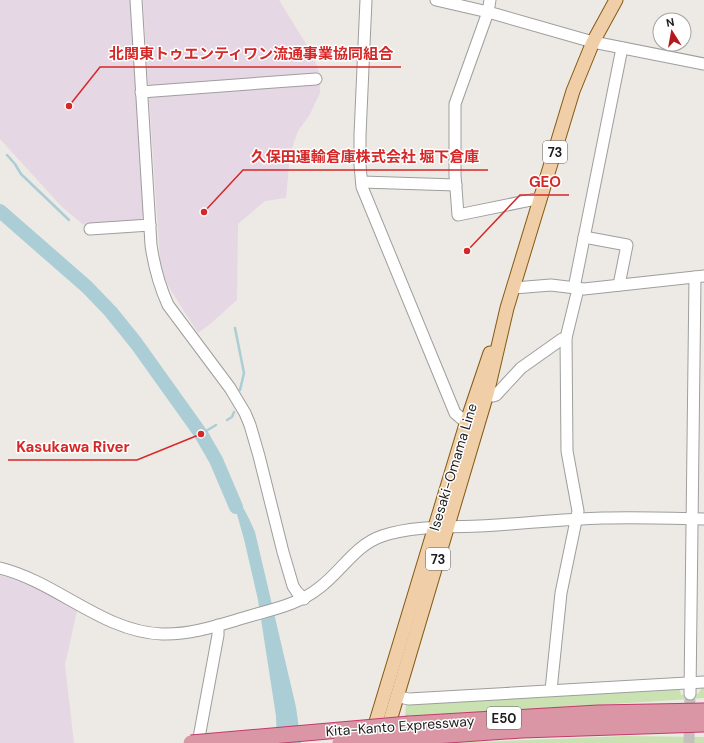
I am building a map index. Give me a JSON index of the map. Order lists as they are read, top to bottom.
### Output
{
  "streets": {
    "highway": ["E50", "Kita-Kanto Expressway"],
    "main road": ["73", "Isesaki-Omama Line"]
  },
  "places": [
    "北関東トゥエンティワン流通事業協同組合",
    "久保田運輸倉庫株式会社 堀下倉庫",
    "GEO",
    "Kasukawa River"
  ],
  "north": "top"
}
